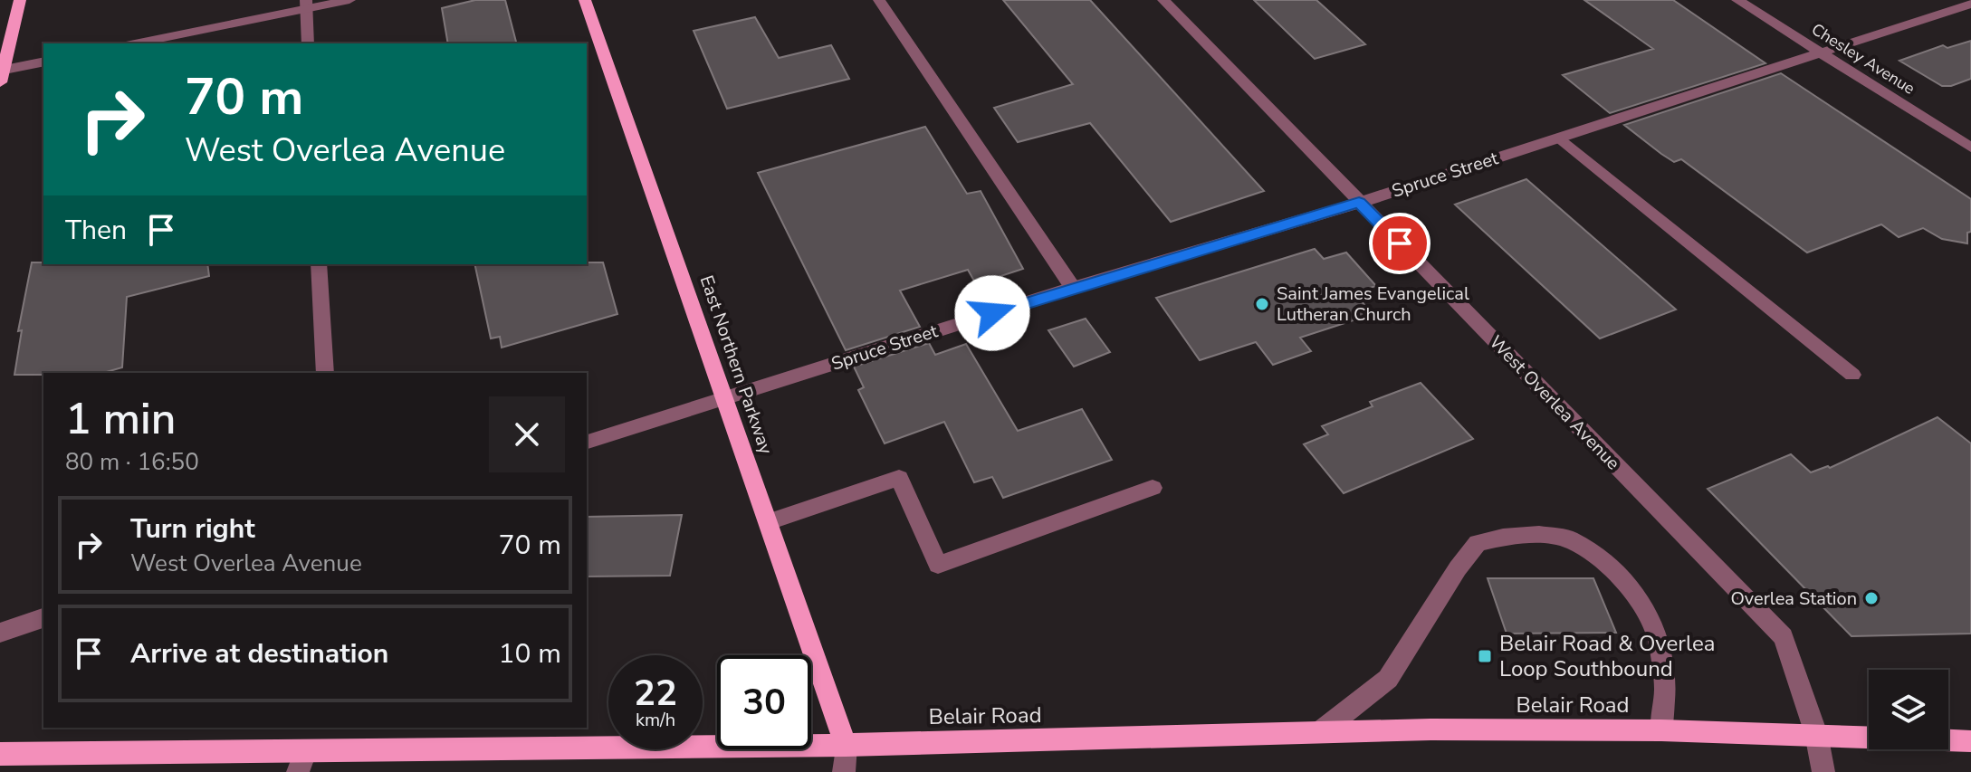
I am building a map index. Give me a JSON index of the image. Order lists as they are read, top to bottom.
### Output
{
  "streets": {
    "main road": ["East Northern Parkway", "Belair Road"],
    "street": ["Chesley Avenue", "Spruce Street", "West Overlea Avenue"]
  },
  "crossings": [
    ["Chesley Avenue", "Spruce Street"],
    ["Spruce Street", "East Northern Parkway"],
    ["Spruce Street", "West Overlea Avenue"],
    ["East Northern Parkway", "Belair Road"],
    ["West Overlea Avenue", "Belair Road"]
  ],
  "places": {
    "other": ["Saint James Evangelical Lutheran Church", "Overlea Station"],
    "transit": ["Belair Road & Overlea Loop Southbound"]
  },
  "page": {
    "turn": ["70 m", "West Overlea Avenue"],
    "then": "Then",
    "heading": ["1 min", "80 m · 16:50"],
    "list": [
      {
        "name": "Turn right",
        "note": "West Overlea Avenue",
        "value": "70 m"
      },
      {
        "name": "Arrive at destination",
        "value": "10 m"
      }
    ],
    "speed": "22 km/h",
    "limit": "30"
  }
}
